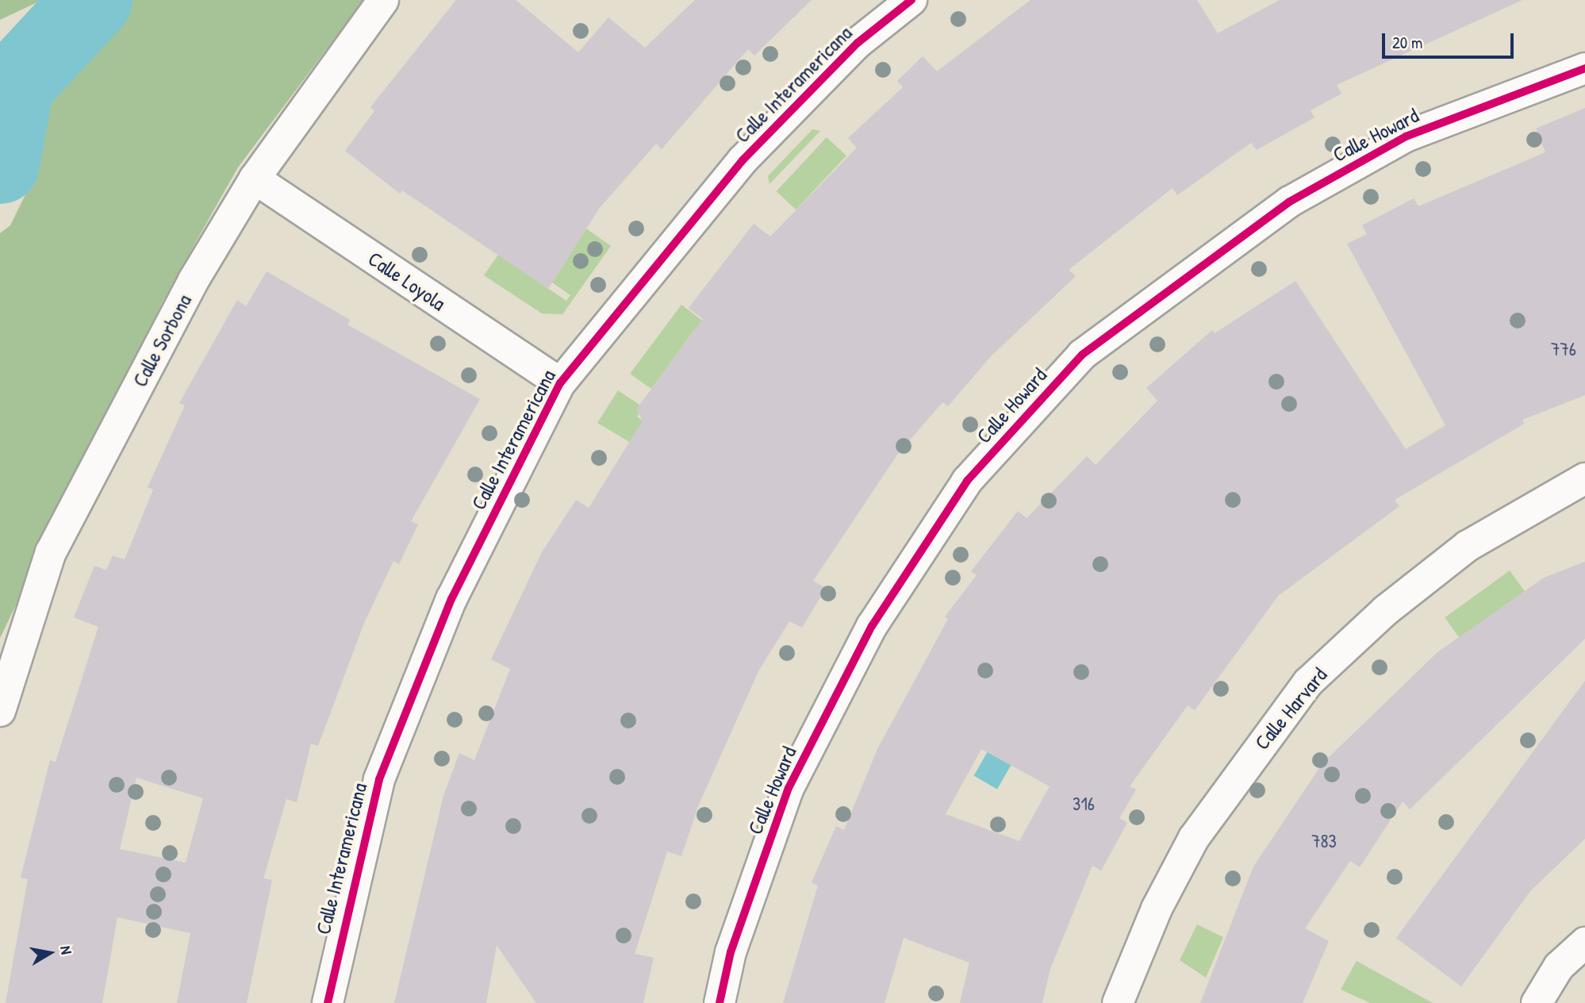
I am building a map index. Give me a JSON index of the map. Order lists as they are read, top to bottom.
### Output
{
  "streets": {
    "street": [
      "Calle Interamericana",
      "Calle Howard",
      "Calle Loyola",
      "Calle Sorbona",
      "Calle Harvard"
    ]
  },
  "crossings": [
    ["Calle Interamericana", "Calle Loyola"],
    ["Calle Loyola", "Calle Sorbona"]
  ],
  "house_numbers": ["776", "316", "783"],
  "scale_bar": "20 m",
  "north": "right"
}
